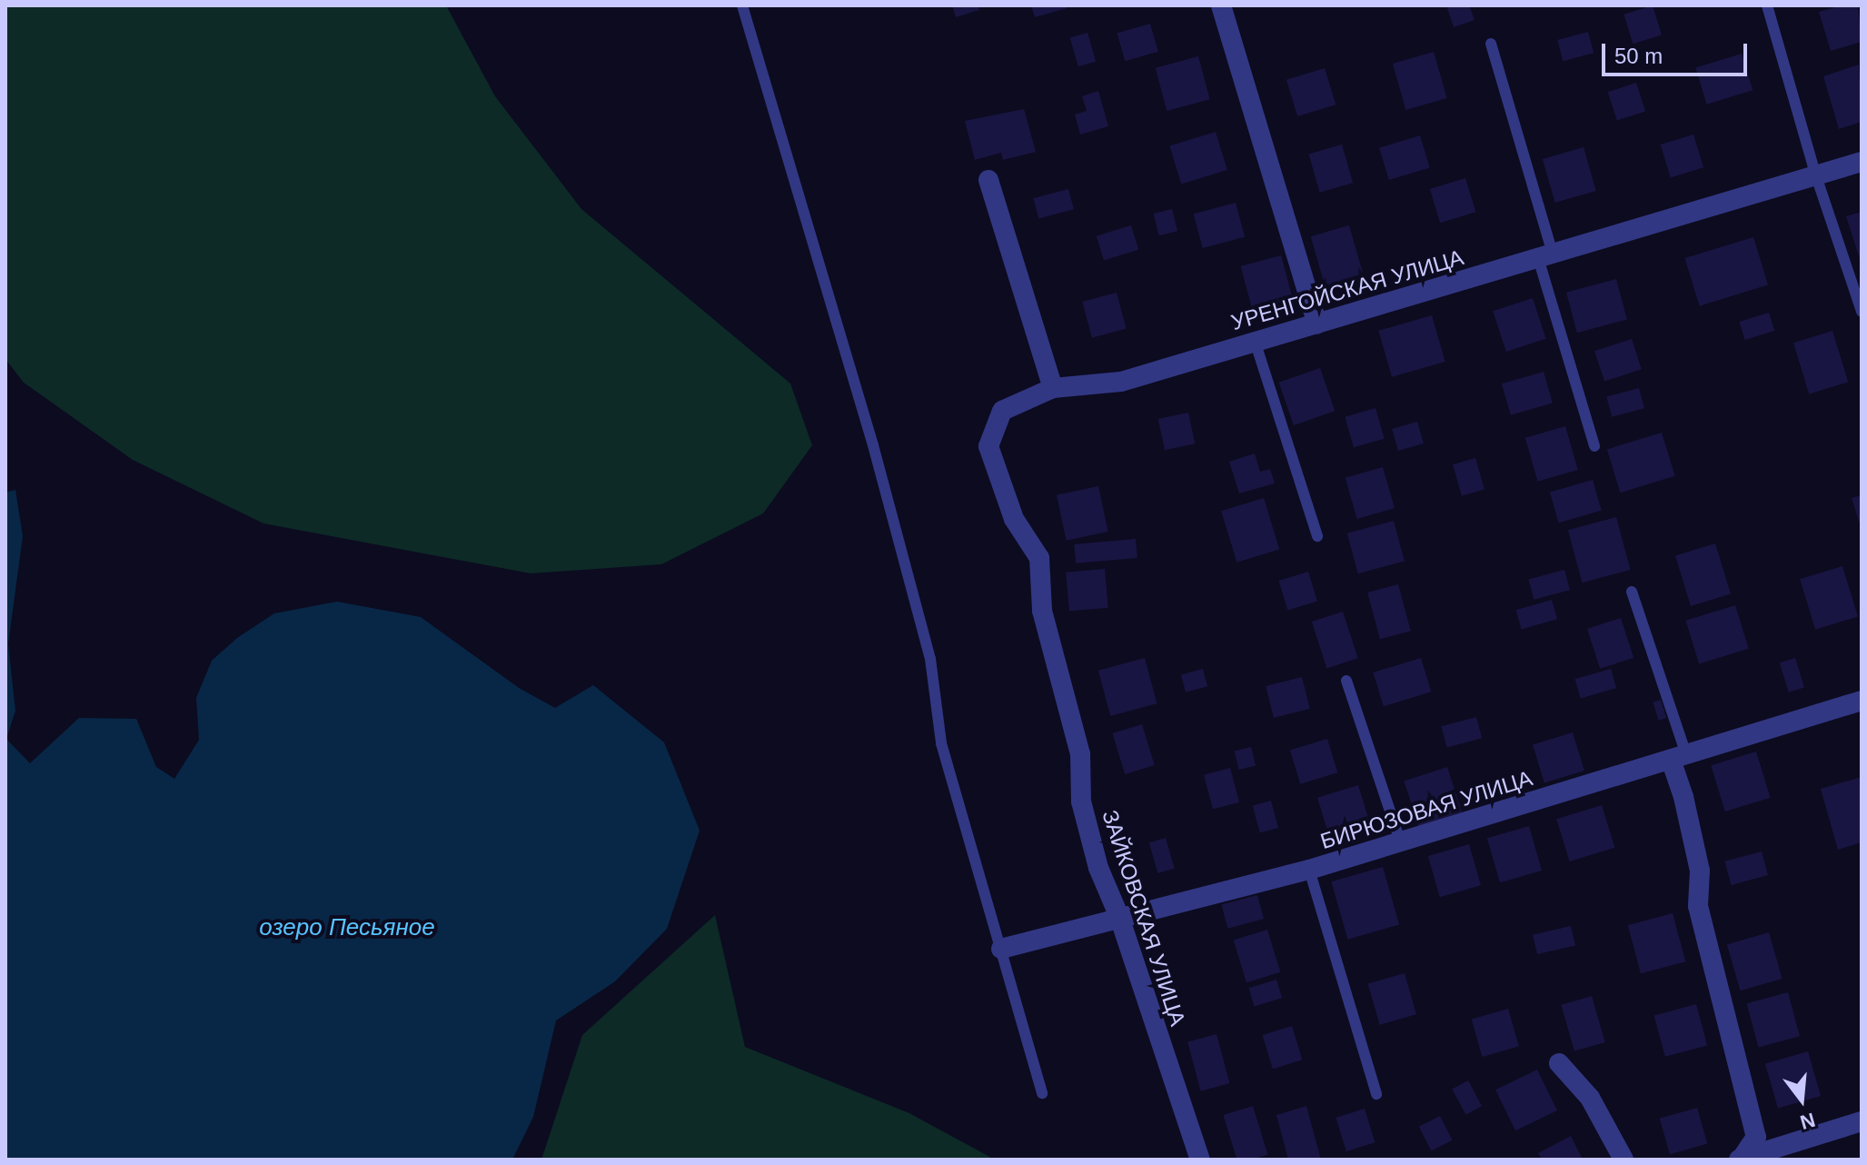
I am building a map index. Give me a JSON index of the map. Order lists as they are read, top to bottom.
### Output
{
  "streets": {
    "street": ["УРЕНГОЙСКАЯ УЛИЦА", "БИРЮЗОВАЯ УЛИЦА", "ЗАЙКОВСКАЯ УЛИЦА"]
  },
  "crossings": [
    ["УРЕНГОЙСКАЯ УЛИЦА", "ЗАЙКОВСКАЯ УЛИЦА"],
    ["БИРЮЗОВАЯ УЛИЦА", "ЗАЙКОВСКАЯ УЛИЦА"]
  ],
  "water": ["озеро Песьяное"],
  "scale_bar": "50 m",
  "north": "bottom"
}
